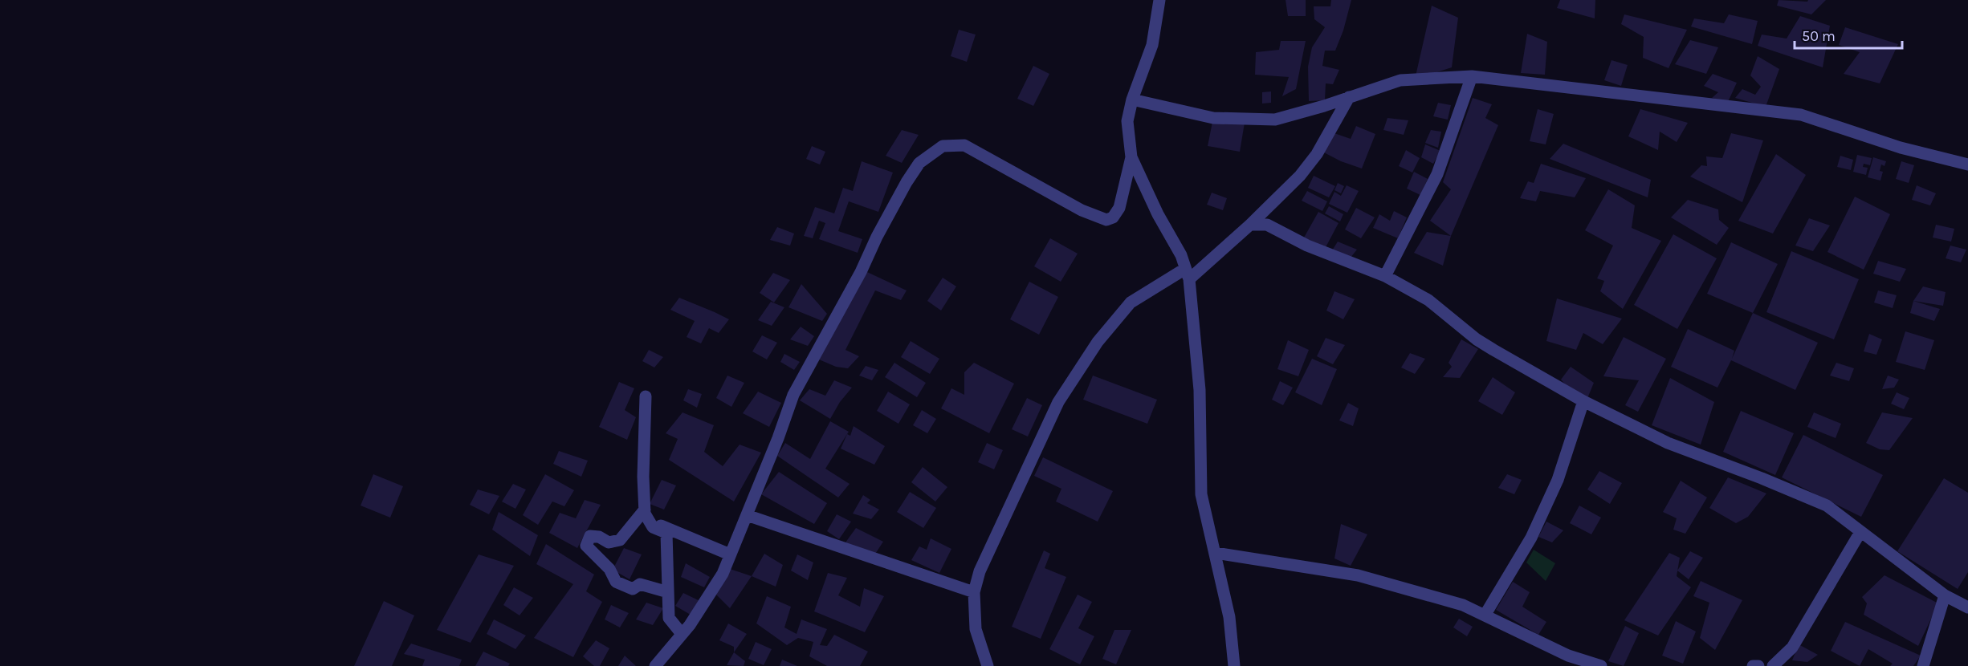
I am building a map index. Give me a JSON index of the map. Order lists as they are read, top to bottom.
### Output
{
  "scale_bar": "50 m"
}
